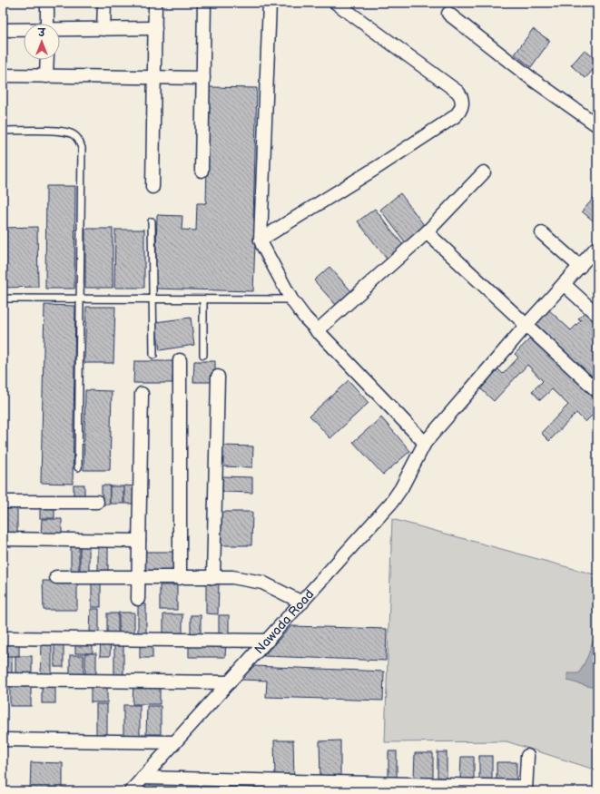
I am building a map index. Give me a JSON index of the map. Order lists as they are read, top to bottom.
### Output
{
  "streets": {
    "street": ["Nawada Road"]
  },
  "north": "top"
}
